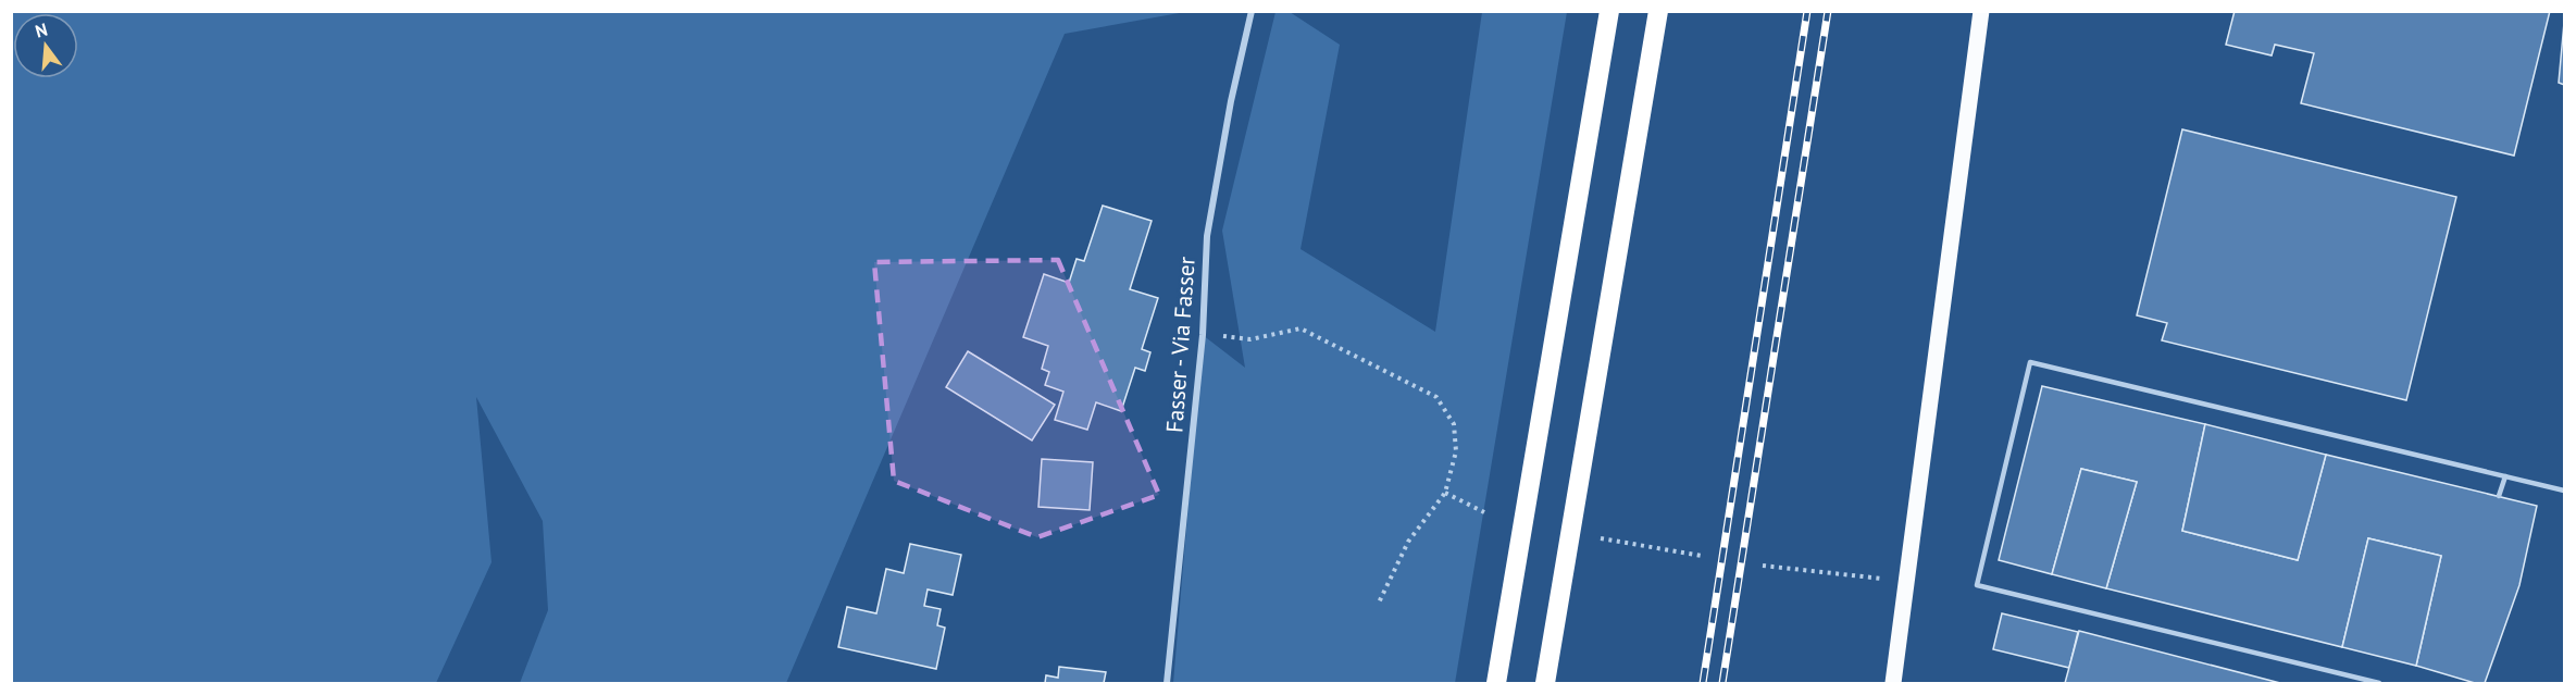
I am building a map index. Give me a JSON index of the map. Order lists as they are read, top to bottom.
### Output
{
  "streets": {
    "street": ["Fasser - Via Fasser"]
  },
  "north": "top"
}
